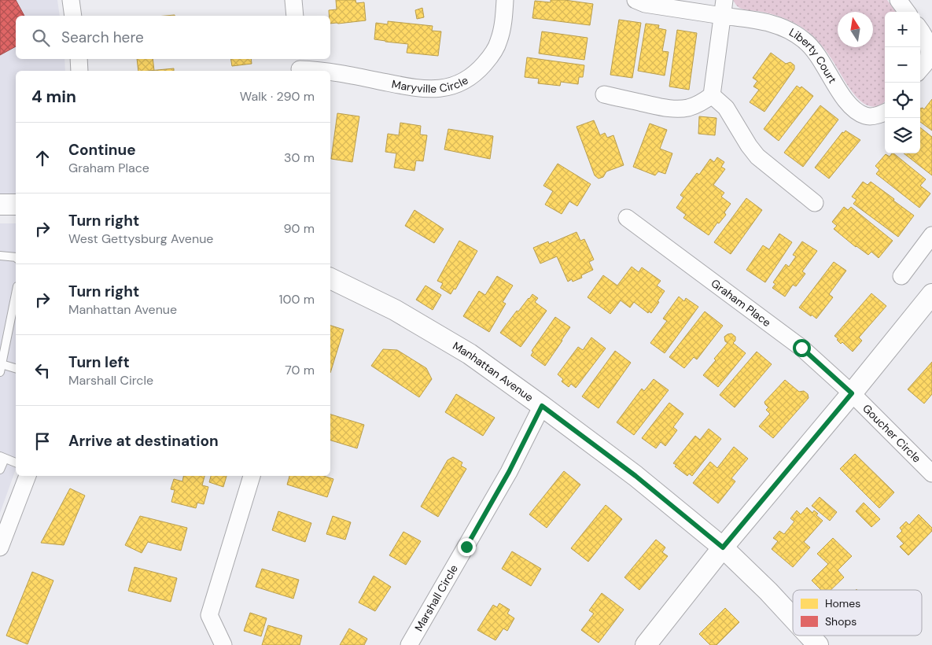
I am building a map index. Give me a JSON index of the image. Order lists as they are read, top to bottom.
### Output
{
  "streets": {
    "street": [
      "Liberty Court",
      "Maryville Circle",
      "Graham Place",
      "Manhattan Avenue",
      "Goucher Circle",
      "Marshall Circle"
    ]
  },
  "crossings": [
    ["Graham Place", "Goucher Circle"],
    ["Manhattan Avenue", "Marshall Circle"]
  ],
  "legend": ["Homes", "Shops"],
  "north": "top",
  "page": {
    "map_buttons": ["+", "−"],
    "search": "Search here",
    "heading": ["4 min", "Walk · 290 m"],
    "list": [
      ["Continue", "Graham Place", "30 m"],
      ["Turn right", "West Gettysburg Avenue", "90 m"],
      ["Turn right", "Manhattan Avenue", "100 m"],
      ["Turn left", "Marshall Circle", "70 m"],
      "Arrive at destination"
    ]
  }
}
